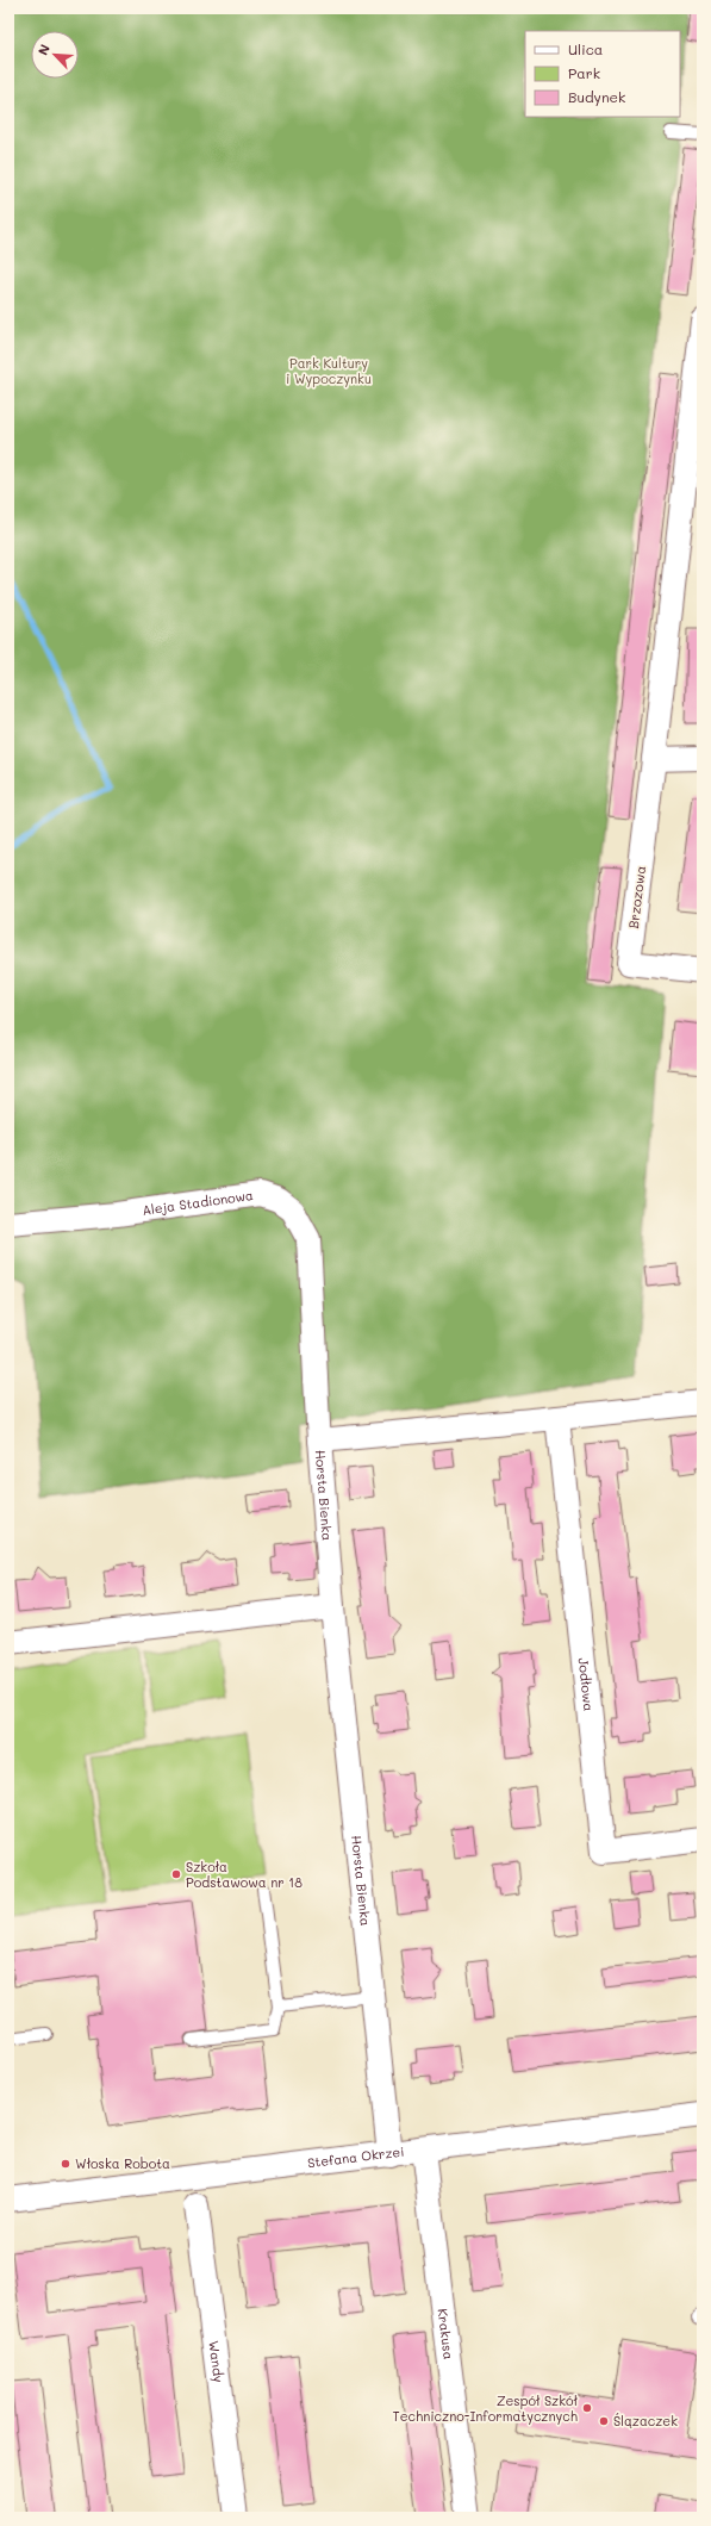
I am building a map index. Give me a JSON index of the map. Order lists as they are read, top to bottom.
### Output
{
  "streets": {
    "street": [
      "Brzozowa",
      "Aleja Stadionowa",
      "Horsta Bienka",
      "Jodłowa",
      "Stefana Okrzei",
      "Krakusa",
      "Wandy"
    ]
  },
  "crossings": [
    ["Aleja Stadionowa", "Horsta Bienka"],
    ["Horsta Bienka", "Stefana Okrzei"],
    ["Stefana Okrzei", "Krakusa"]
  ],
  "parks": ["Park Kultury i Wypoczynku"],
  "places": [
    "Szkoła Podstawowa nr 18",
    "Włoska Robota",
    "Zespół Szkół Techniczno-Informatycznych",
    "Ślązaczek"
  ],
  "legend": ["Ulica", "Park", "Budynek"],
  "north": "top left"
}
